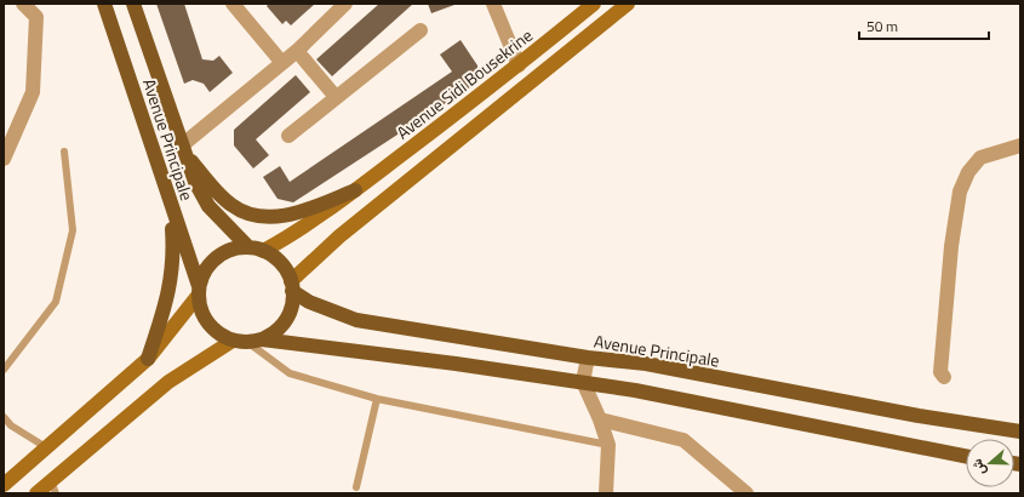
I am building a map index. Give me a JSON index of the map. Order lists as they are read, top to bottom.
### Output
{
  "streets": {
    "main road": ["Avenue Sidi Bousekrine", "Avenue Principale"]
  },
  "scale_bar": "50 m",
  "north": "left"
}
